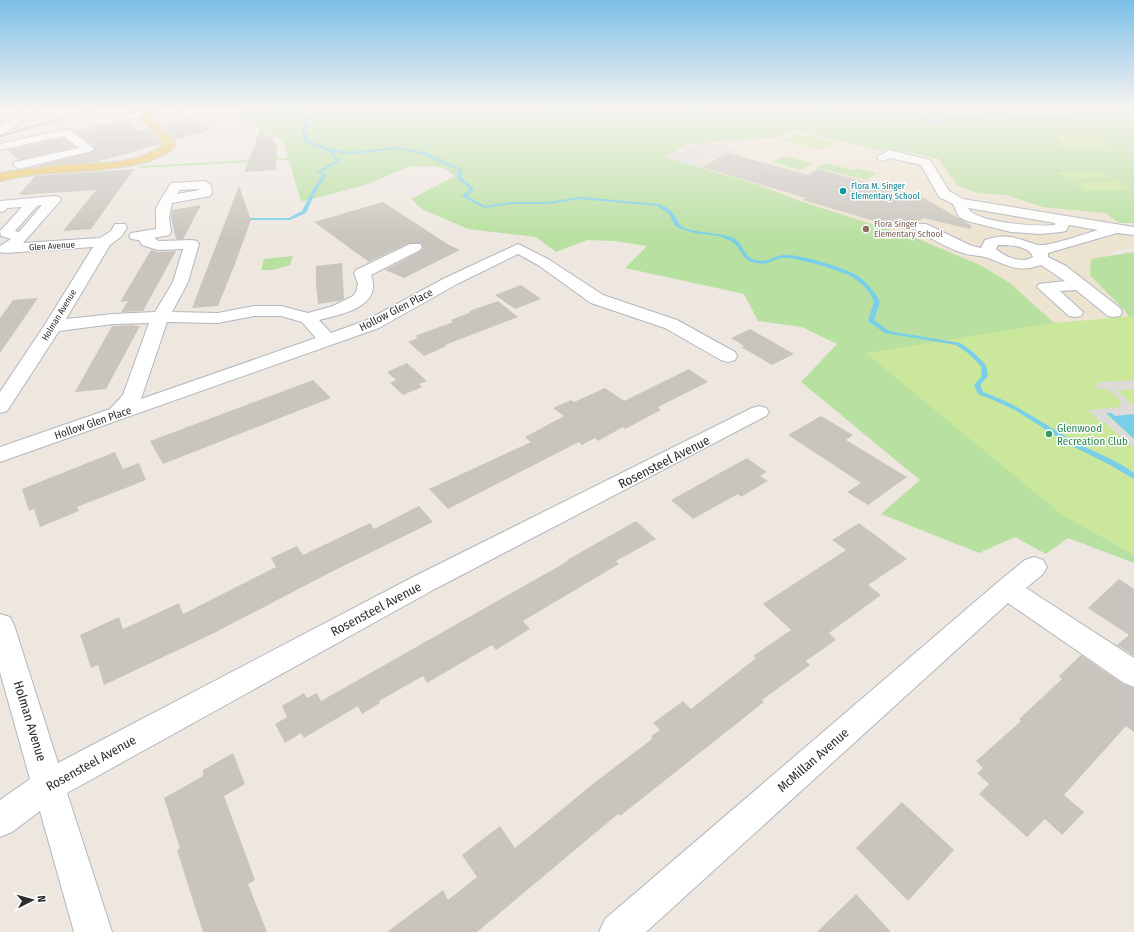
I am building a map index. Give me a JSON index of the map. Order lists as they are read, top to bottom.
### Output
{
  "streets": {
    "street": [
      "Glen Avenue",
      "Hollow Glen Place",
      "Holman Avenue",
      "Rosensteel Avenue",
      "McMillan Avenue"
    ]
  },
  "crossings": [
    ["Glen Avenue", "Holman Avenue"],
    ["Holman Avenue", "Rosensteel Avenue"]
  ],
  "places": ["Flora M. Singer Elementary School", "Flora Singer Elementary School", "Glenwood Recreation Club"],
  "north": "right"
}
